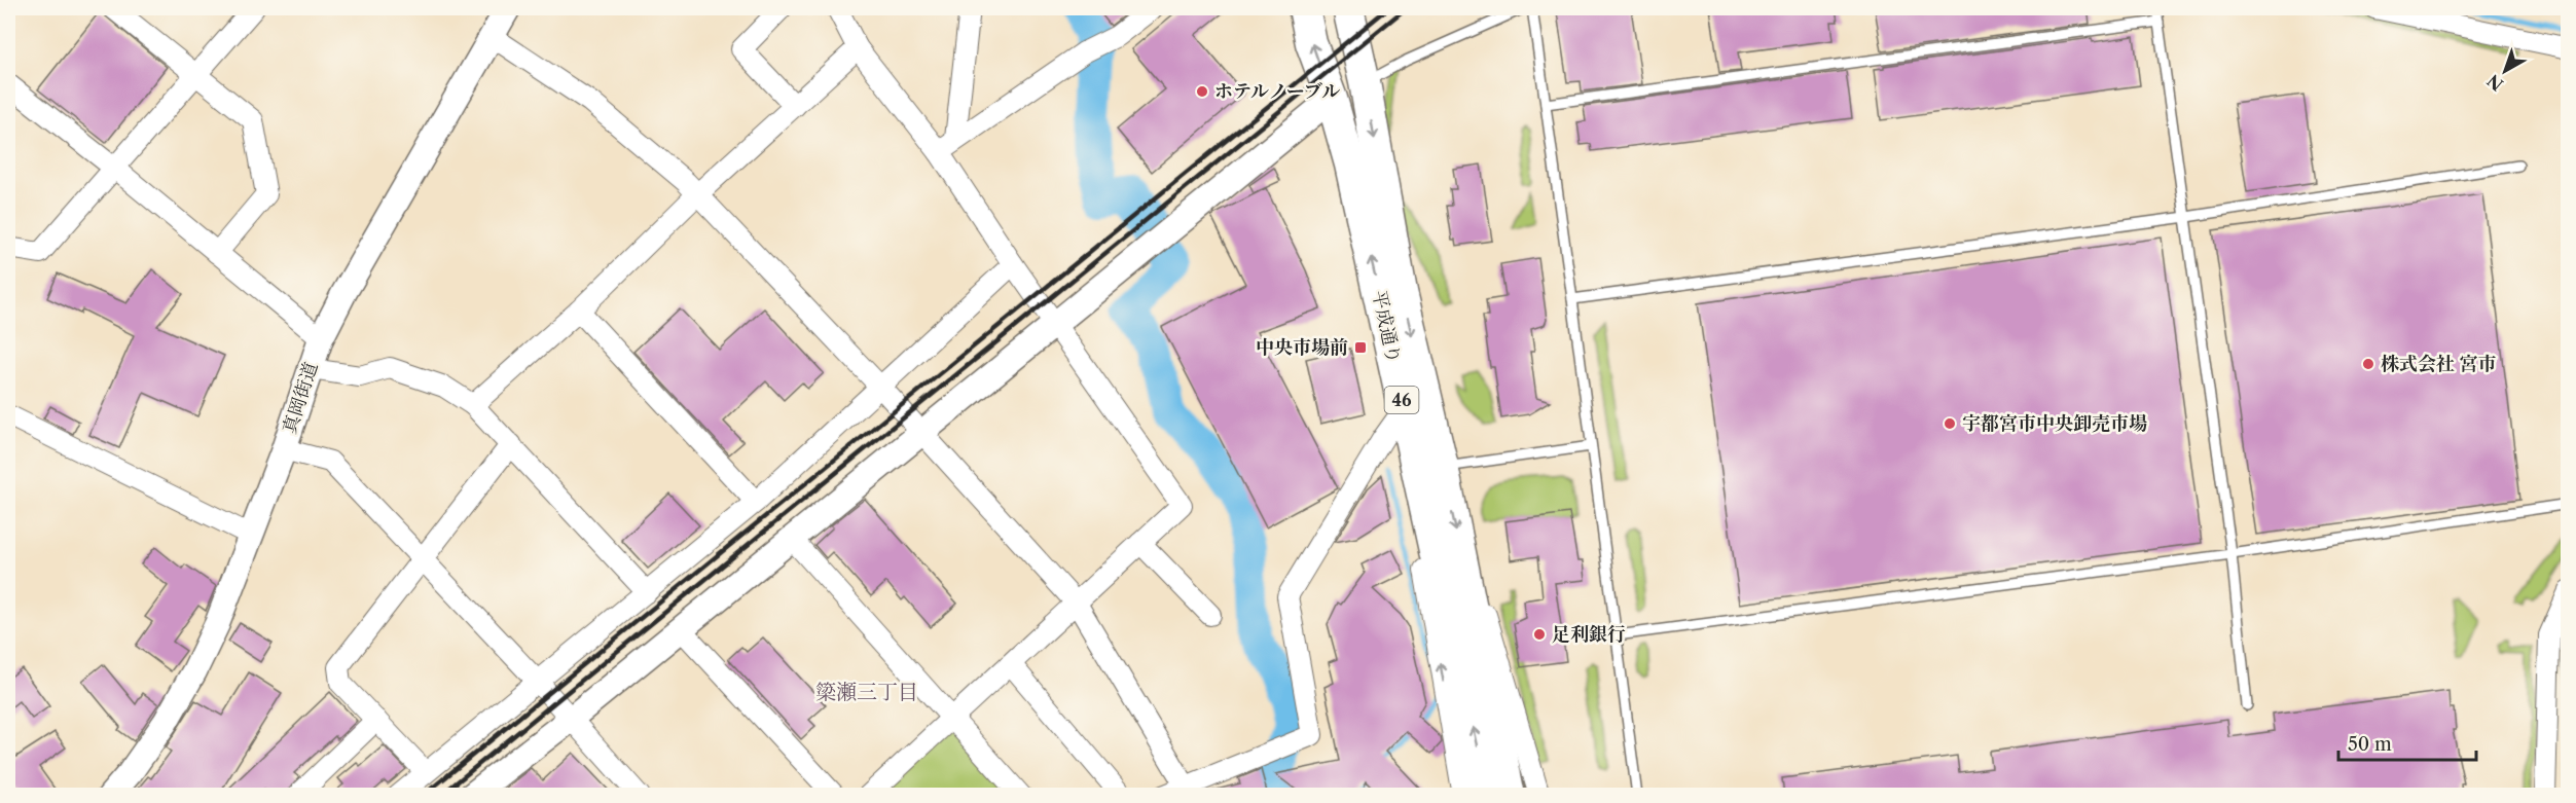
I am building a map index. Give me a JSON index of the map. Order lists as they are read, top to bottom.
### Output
{
  "streets": {
    "main road": ["平成通り", "46"],
    "street": ["真岡街道"]
  },
  "districts": ["簗瀬三丁目"],
  "places": {
    "other": [
      "ホテルノーブル",
      "株式会社 宮市",
      "宇都宮市中央卸売市場",
      "足利銀行"
    ],
    "transit": ["中央市場前"]
  },
  "scale_bar": "50 m",
  "north": "bottom left"
}
